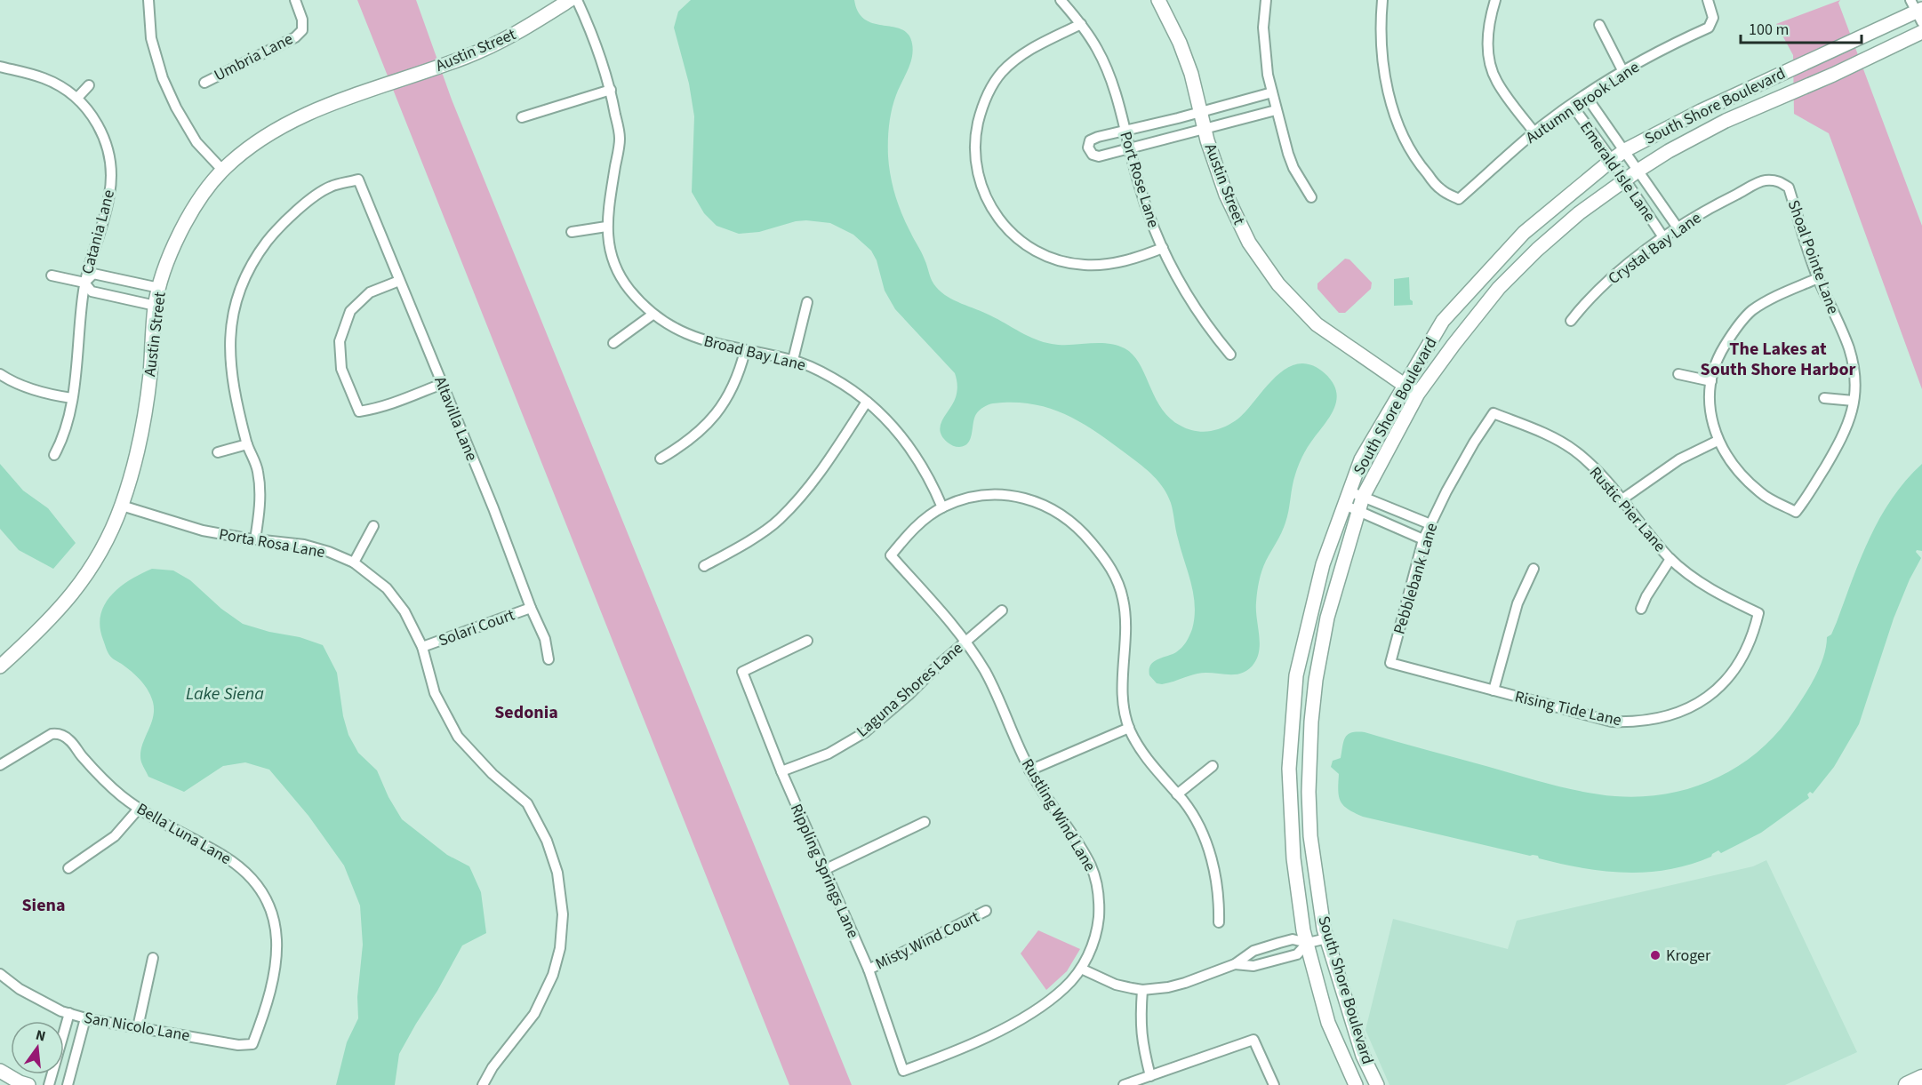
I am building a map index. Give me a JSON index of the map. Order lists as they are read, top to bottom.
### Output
{
  "streets": {
    "street": [
      "Austin Street",
      "Umbria Lane",
      "Autumn Brook Lane",
      "South Shore Boulevard",
      "Emerald Isle Lane",
      "Port Rose Lane",
      "Catania Lane",
      "Crystal Bay Lane",
      "Shoal Pointe Lane",
      "Broad Bay Lane",
      "Altavilla Lane",
      "Rustic Pier Lane",
      "Porta Rosa Lane",
      "Pebblebank Lane",
      "Solari Court",
      "Laguna Shores Lane",
      "Rising Tide Lane",
      "Rustling Wind Lane",
      "Bella Luna Lane",
      "Rippling Springs Lane",
      "Misty Wind Court",
      "San Nicolo Lane"
    ]
  },
  "crossings": [
    ["Austin Street", "South Shore Boulevard"],
    ["Austin Street", "Porta Rosa Lane"],
    ["Autumn Brook Lane", "Emerald Isle Lane"],
    ["South Shore Boulevard", "Emerald Isle Lane"],
    ["Emerald Isle Lane", "Crystal Bay Lane"],
    ["Crystal Bay Lane", "Shoal Pointe Lane"],
    ["Broad Bay Lane", "Rustling Wind Lane"],
    ["Altavilla Lane", "Solari Court"],
    ["Rustic Pier Lane", "Pebblebank Lane"],
    ["Rustic Pier Lane", "Rising Tide Lane"],
    ["Porta Rosa Lane", "Solari Court"],
    ["Pebblebank Lane", "Rising Tide Lane"],
    ["Laguna Shores Lane", "Rustling Wind Lane"],
    ["Laguna Shores Lane", "Rippling Springs Lane"],
    ["Rustling Wind Lane", "Rippling Springs Lane"],
    ["Bella Luna Lane", "San Nicolo Lane"],
    ["Rippling Springs Lane", "Misty Wind Court"]
  ],
  "districts": ["The Lakes at South Shore Harbor", "Sedonia", "Siena"],
  "water": ["Lake Siena"],
  "places": ["Kroger"],
  "scale_bar": "100 m",
  "north": "top"
}
